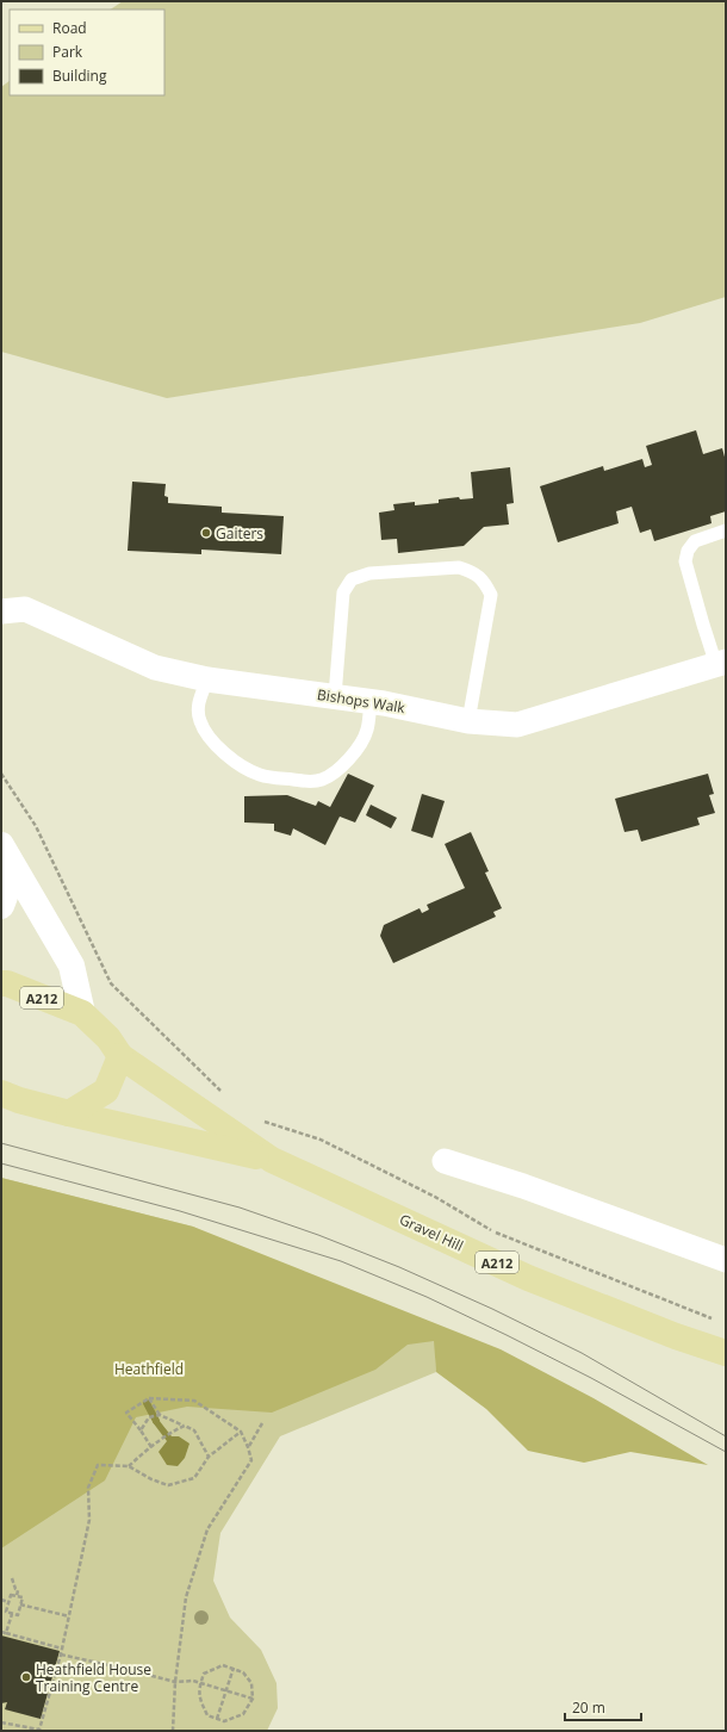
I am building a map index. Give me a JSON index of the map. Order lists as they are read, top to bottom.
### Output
{
  "streets": {
    "main road": ["A212", "Gravel Hill"],
    "street": ["Bishops Walk"]
  },
  "parks": ["Heathfield"],
  "places": ["Gaiters", "Heathfield House Training Centre"],
  "legend": ["Road", "Park", "Building"],
  "scale_bar": "20 m"
}
